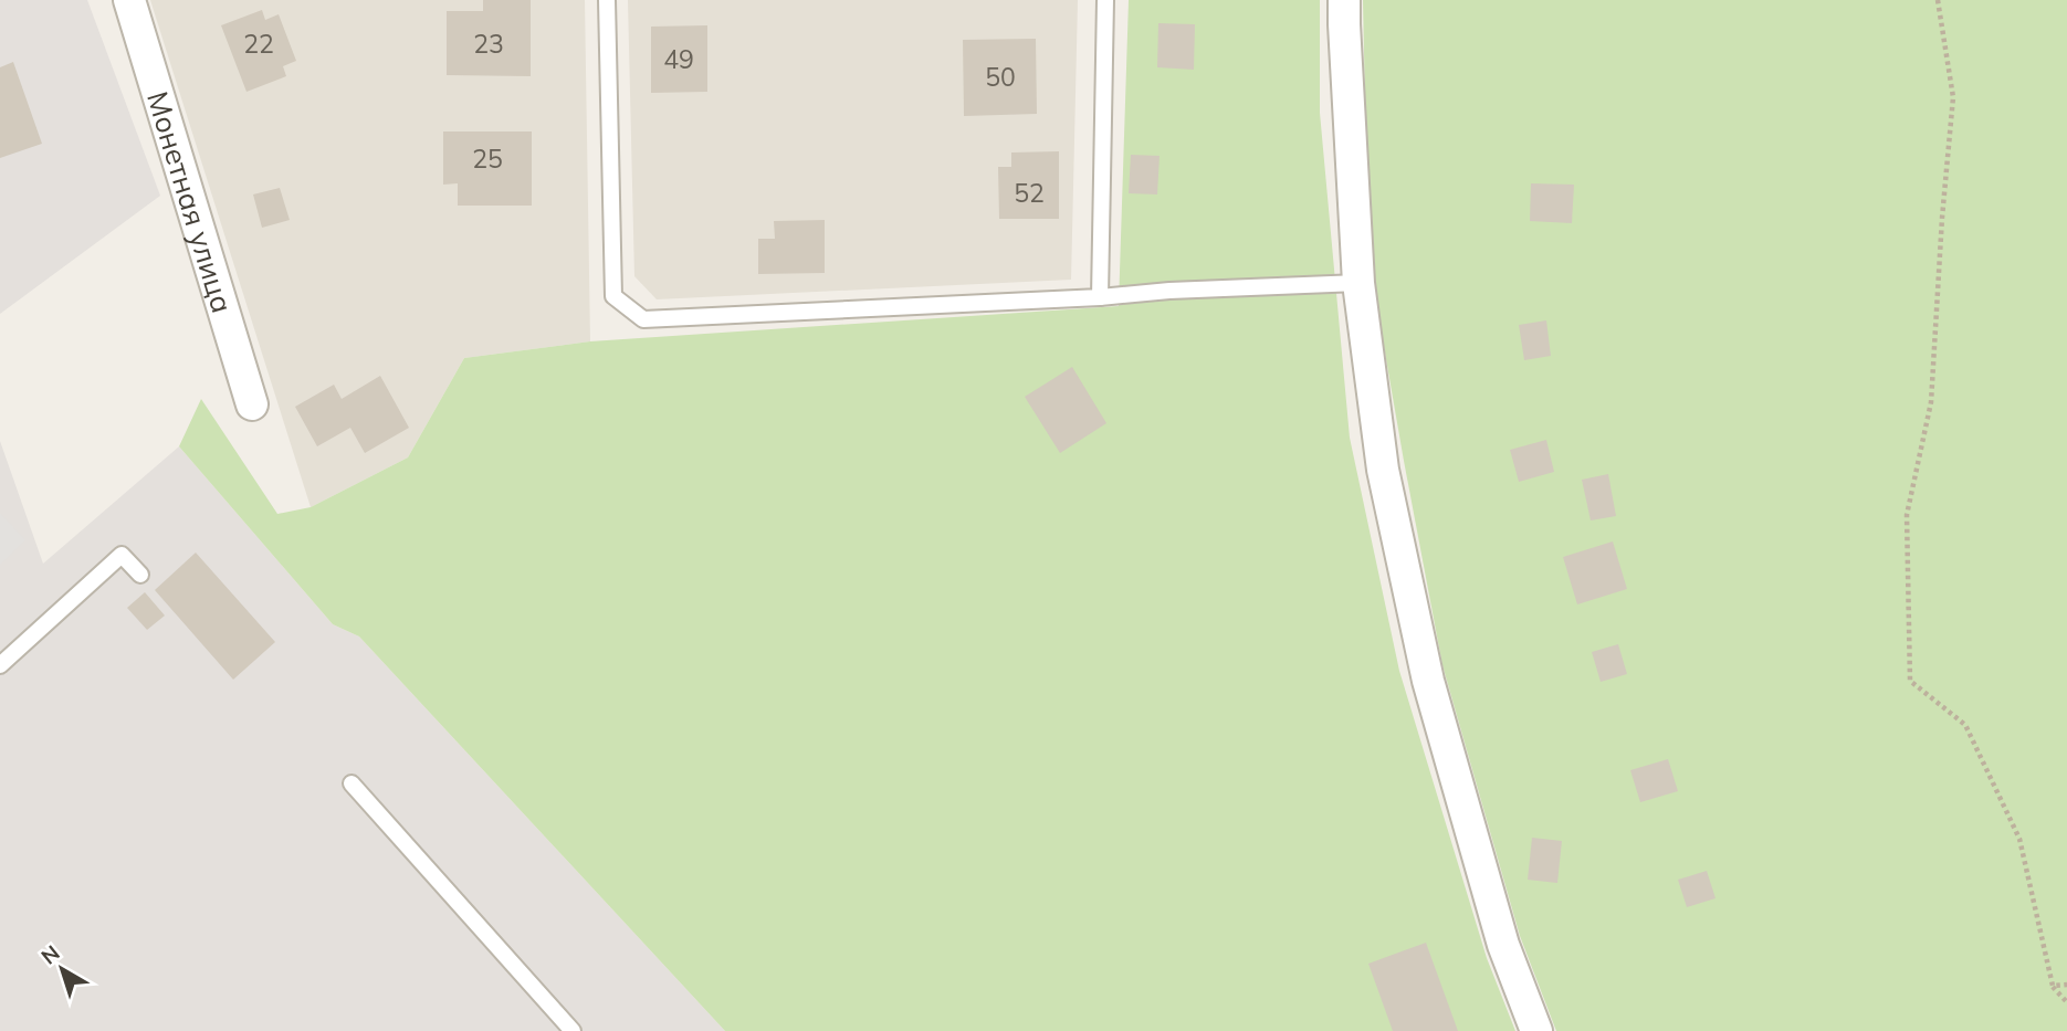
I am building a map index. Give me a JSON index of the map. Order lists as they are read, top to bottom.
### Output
{
  "streets": {
    "street": ["Монетная улица"]
  },
  "house_numbers": [
    "22",
    "23",
    "49",
    "50",
    "25",
    "52"
  ],
  "north": "top left"
}
